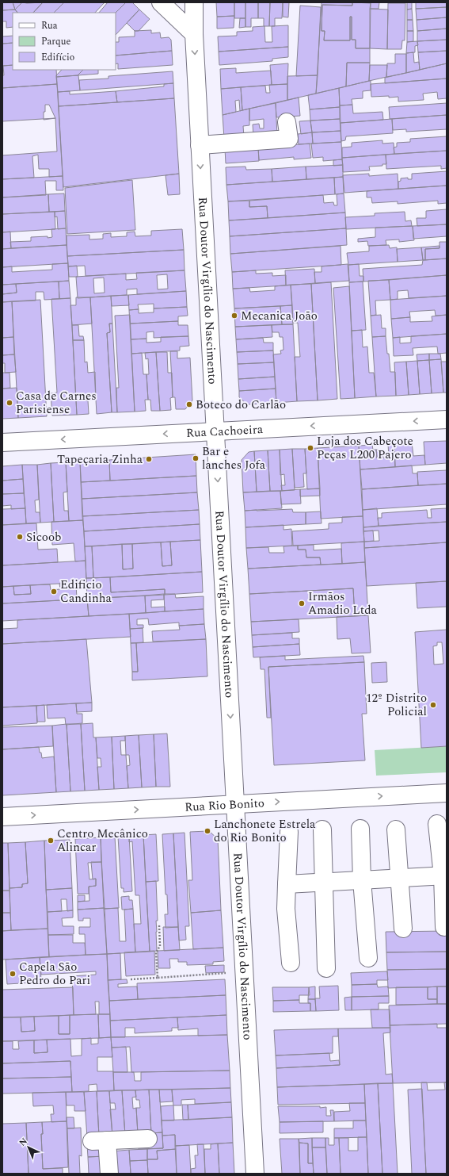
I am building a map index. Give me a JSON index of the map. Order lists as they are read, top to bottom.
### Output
{
  "streets": {
    "street": ["Rua Doutor Virgílio do Nascimento", "Rua Cachoeira", "Rua Rio Bonito"]
  },
  "crossings": [
    ["Rua Doutor Virgílio do Nascimento", "Rua Cachoeira"],
    ["Rua Doutor Virgílio do Nascimento", "Rua Rio Bonito"]
  ],
  "one_way": ["Rua Doutor Virgílio do Nascimento", "Rua Cachoeira"],
  "places": [
    "Mecanica João",
    "Casa de Carnes Parisiense",
    "Boteco do Carlão",
    "Loja dos Cabeçote Peças L200 Pajero",
    "Bar e lanches Jofa",
    "Tapeçaria Zinha",
    "Sicoob",
    "Edificio Candinha",
    "Irmãos Amadio Ltda",
    "12º Distrito Policial",
    "Lanchonete Estrela do Rio Bonito",
    "Centro Mecânico Alincar",
    "Capela São Pedro do Pari"
  ],
  "legend": ["Rua", "Parque", "Edifício"],
  "north": "top left"
}
